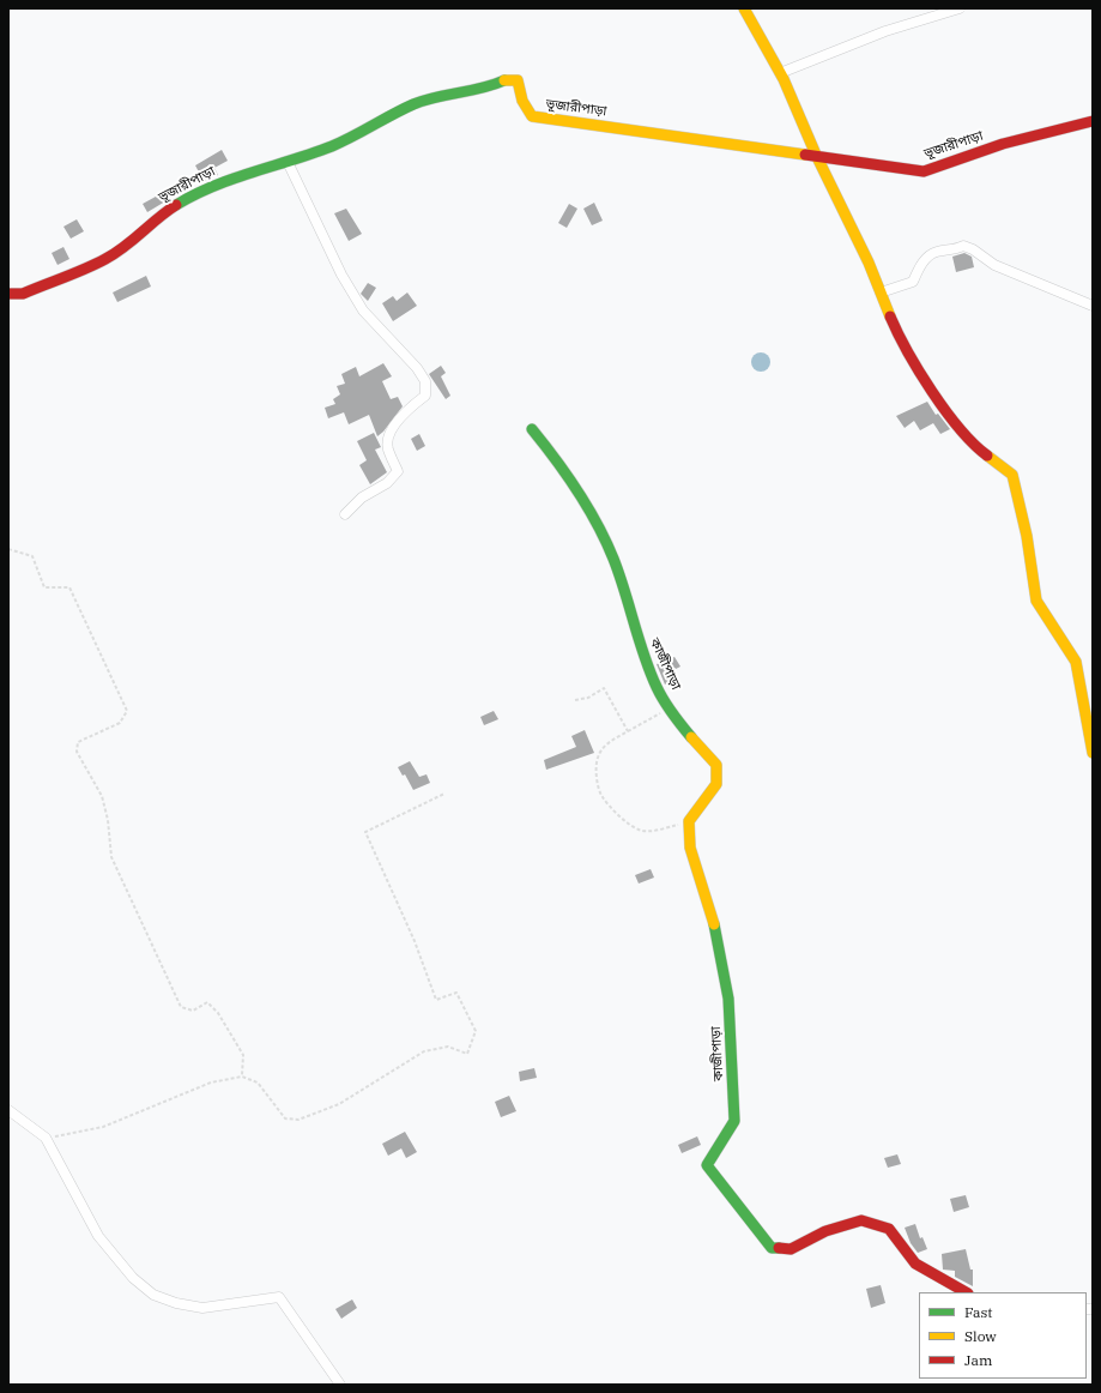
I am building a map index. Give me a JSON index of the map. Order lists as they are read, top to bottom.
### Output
{
  "streets": {
    "street": ["ভূজারীপাড়া", "কাজীপাড়া"]
  },
  "legend": ["Fast", "Slow", "Jam"]
}
